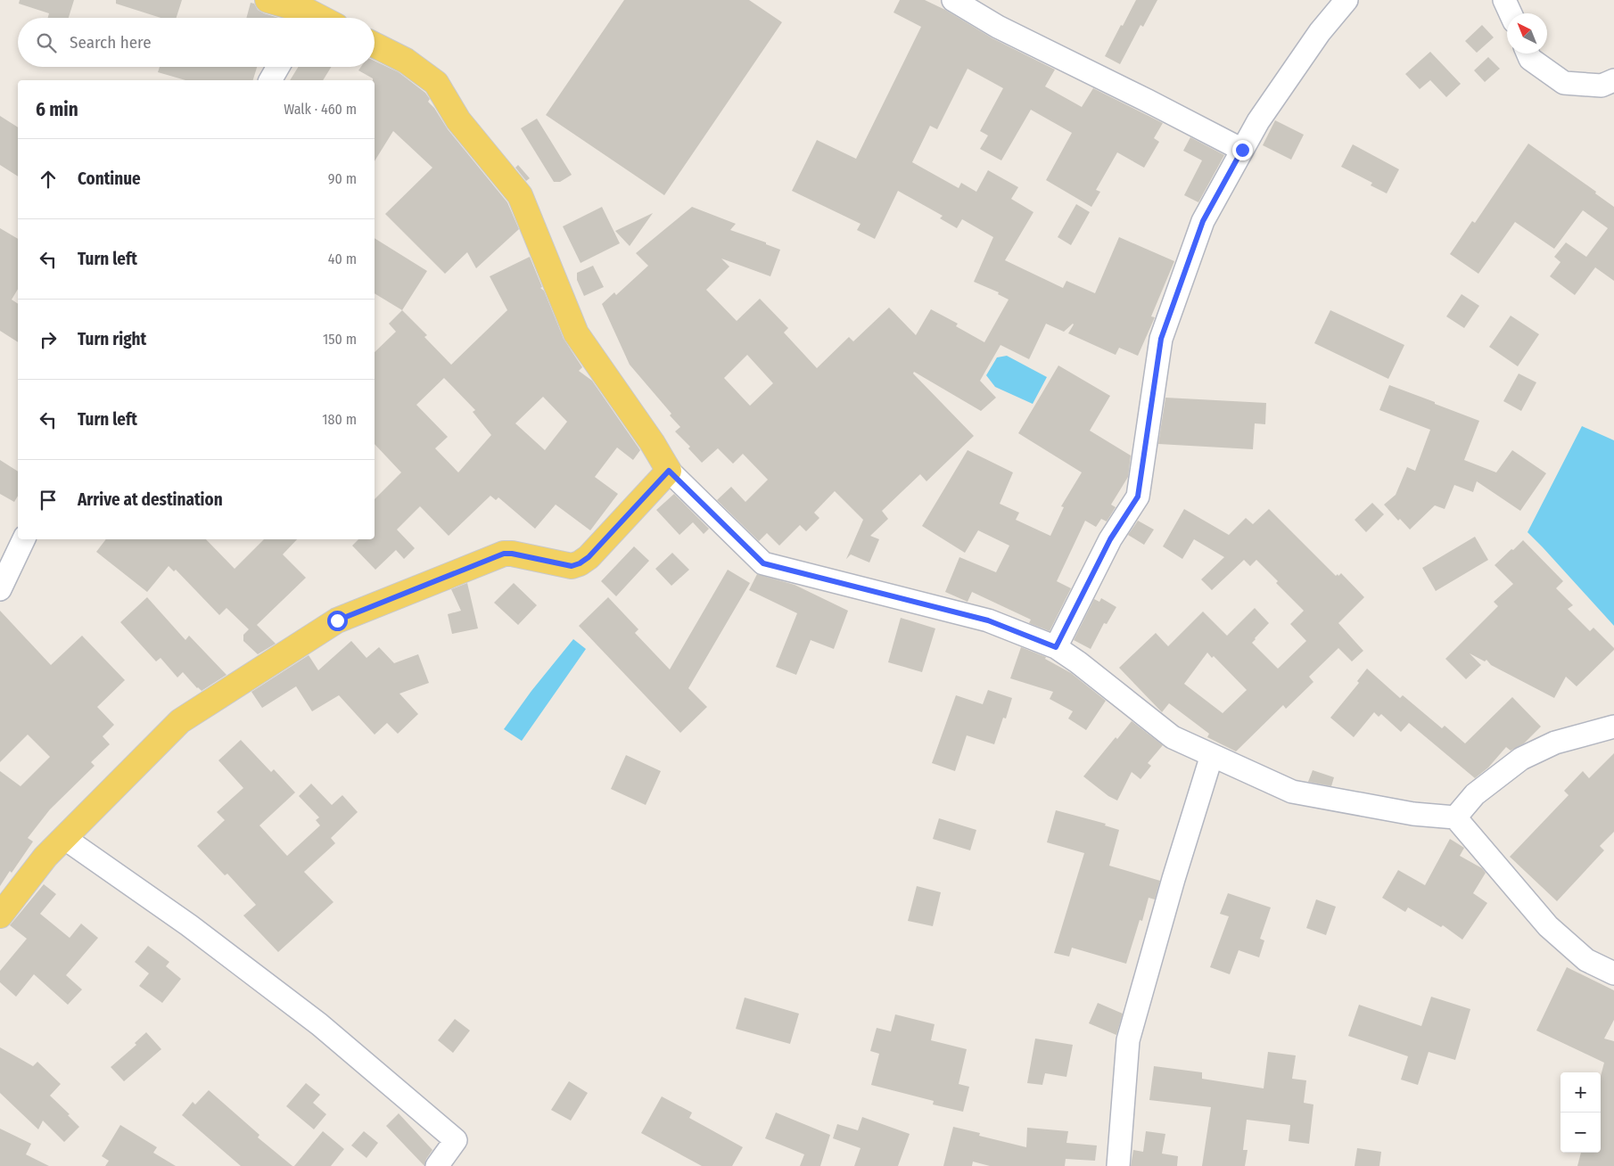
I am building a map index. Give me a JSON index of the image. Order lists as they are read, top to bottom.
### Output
{
  "north": "top left",
  "page": {
    "search": "Search here",
    "heading": ["6 min", "Walk · 460 m"],
    "list": [
      ["Continue", "90 m"],
      ["Turn left", "40 m"],
      ["Turn right", "150 m"],
      ["Turn left", "180 m"],
      "Arrive at destination"
    ],
    "map_buttons": ["+", "−"]
  }
}
